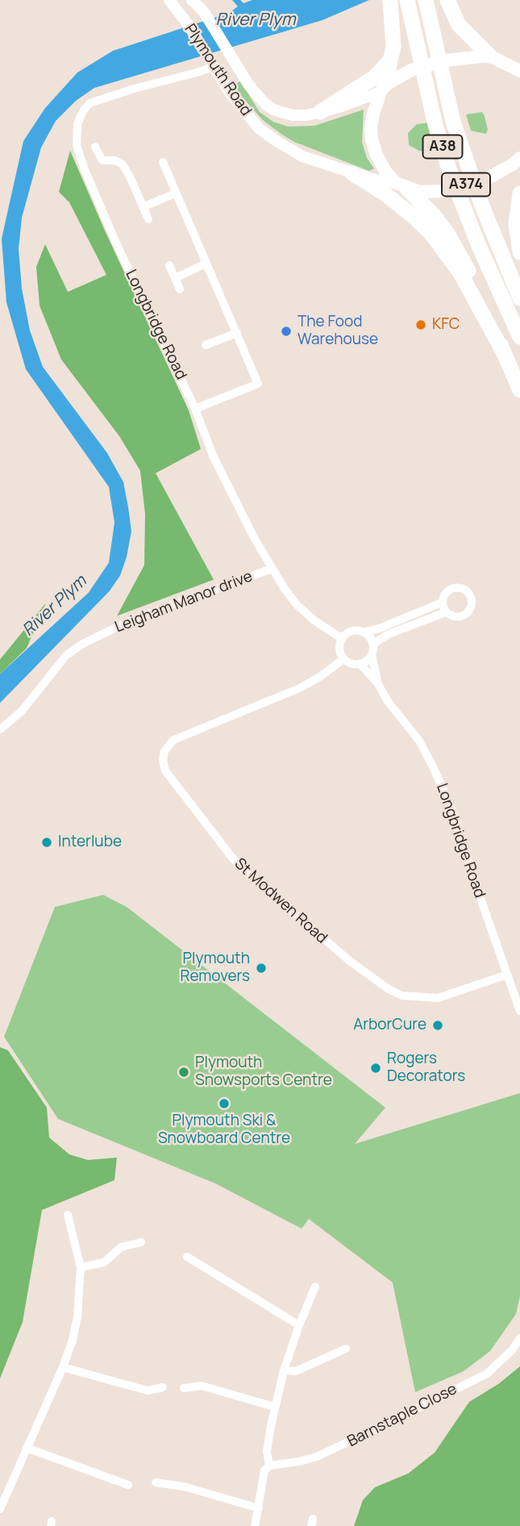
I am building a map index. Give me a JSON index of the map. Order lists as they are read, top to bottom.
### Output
{
  "streets": {
    "highway": ["A38"],
    "main road": ["Plymouth Road", "A374"],
    "street": [
      "Longbridge Road",
      "Leigham Manor drive",
      "St Modwen Road",
      "Barnstaple Close"
    ]
  },
  "crossings": [
    ["Plymouth Road", "A374"],
    ["Plymouth Road", "Longbridge Road"],
    ["Longbridge Road", "Leigham Manor drive"],
    ["Longbridge Road", "St Modwen Road"]
  ],
  "water": ["River Plym"],
  "places": [
    "KFC",
    "The Food Warehouse",
    "Interlube",
    "Plymouth Removers",
    "ArborCure",
    "Rogers Decorators",
    "Plymouth Snowsports Centre",
    "Plymouth Ski & Snowboard Centre"
  ]
}
